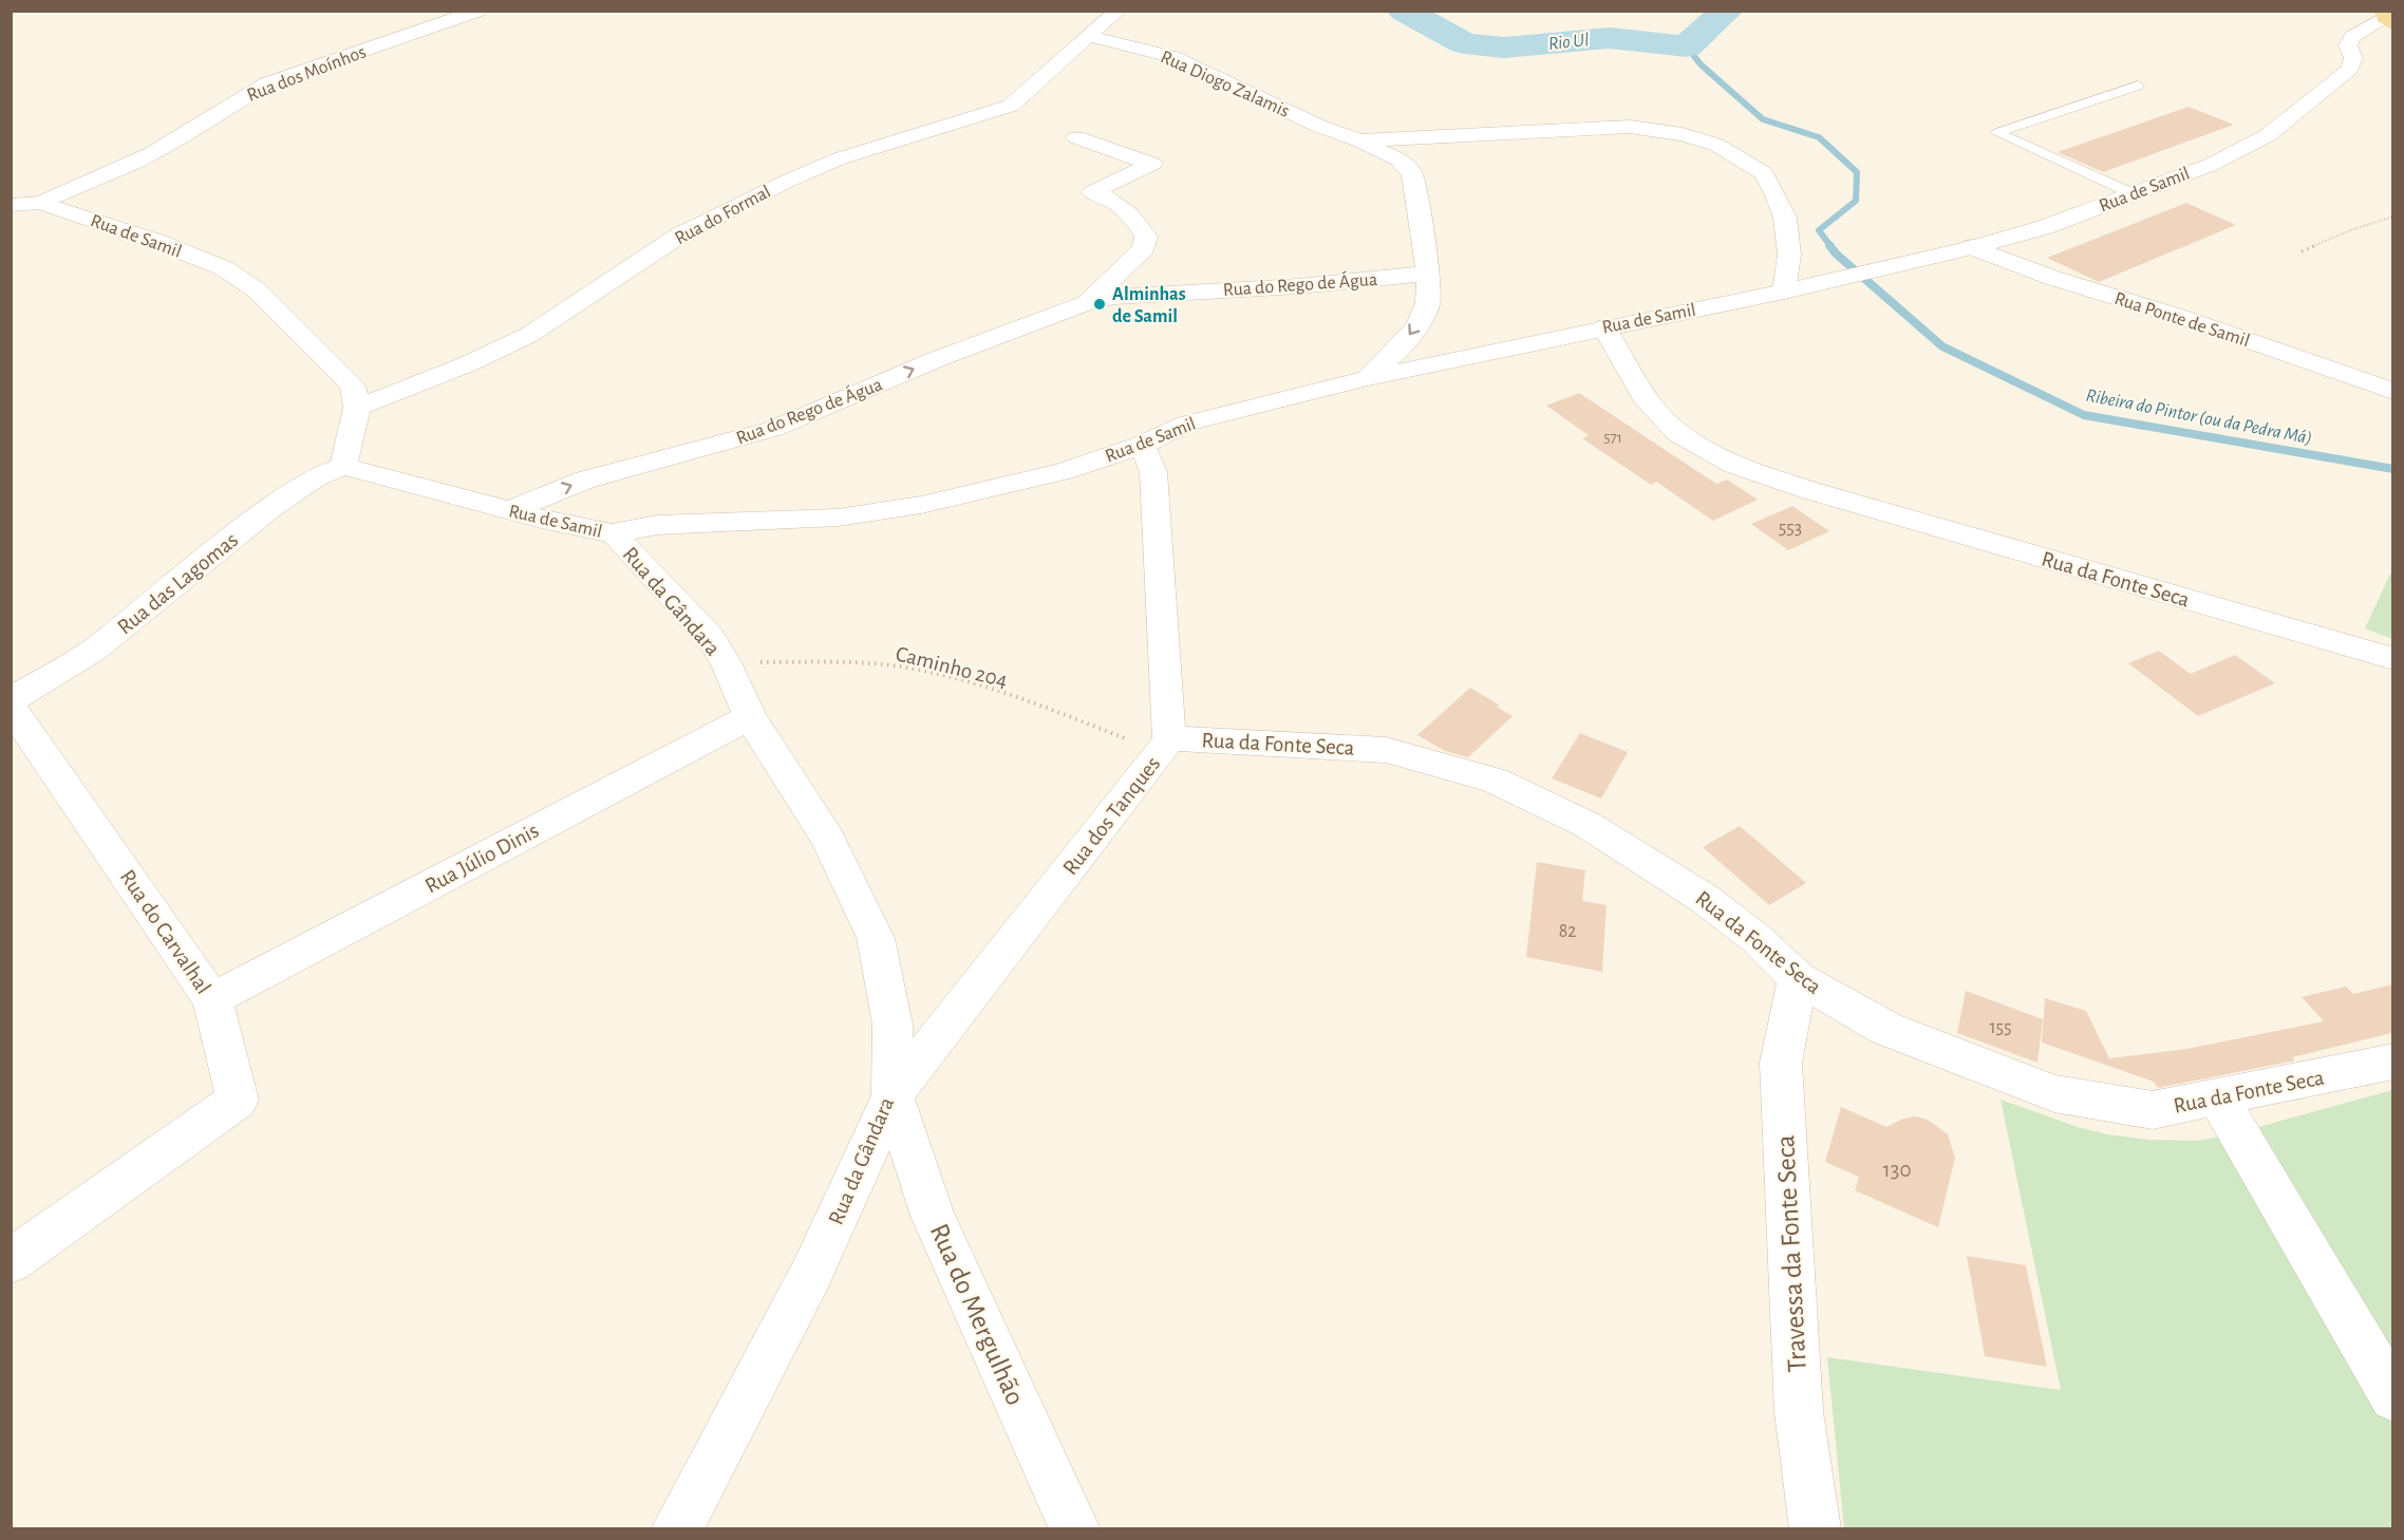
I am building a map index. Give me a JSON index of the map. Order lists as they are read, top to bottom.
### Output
{
  "streets": {
    "street": [
      "Rua dos Moínhos",
      "Rua Diogo Zalamis",
      "Rua de Samil",
      "Rua do Formal",
      "Rua do Rego de Água",
      "Rua Ponte de Samil",
      "Rua da Fonte Seca",
      "Rua das Lagomas",
      "Rua da Gândara",
      "Rua dos Tanques",
      "Rua Júlio Dinis",
      "Rua do Carvalhal",
      "Travessa da Fonte Seca",
      "Rua do Mergulhão"
    ],
    "path": ["Caminho 204"]
  },
  "crossings": [
    ["Rua dos Moínhos", "Rua de Samil"],
    ["Rua Diogo Zalamis", "Rua do Formal"],
    ["Rua de Samil", "Rua do Formal"],
    ["Rua de Samil", "Rua do Rego de Água"],
    ["Rua de Samil", "Rua Ponte de Samil"],
    ["Rua de Samil", "Rua da Fonte Seca"],
    ["Rua de Samil", "Rua das Lagomas"],
    ["Rua de Samil", "Rua da Gândara"],
    ["Rua de Samil", "Rua dos Tanques"],
    ["Rua da Fonte Seca", "Caminho 204"],
    ["Rua da Fonte Seca", "Rua dos Tanques"],
    ["Rua da Fonte Seca", "Travessa da Fonte Seca"],
    ["Rua da Gândara", "Caminho 204"],
    ["Rua da Gândara", "Rua dos Tanques"],
    ["Rua da Gândara", "Rua Júlio Dinis"],
    ["Rua da Gândara", "Rua do Mergulhão"],
    ["Caminho 204", "Rua dos Tanques"],
    ["Rua dos Tanques", "Rua do Mergulhão"],
    ["Rua Júlio Dinis", "Rua do Carvalhal"]
  ],
  "one_way": ["Rua do Rego de Água"],
  "water": ["Rio Ul", "Ribeira do Pintor (ou da Pedra Má)"],
  "places": ["Alminhas de Samil"],
  "house_numbers": [
    "571",
    "553",
    "82",
    "155",
    "130"
  ]
}
